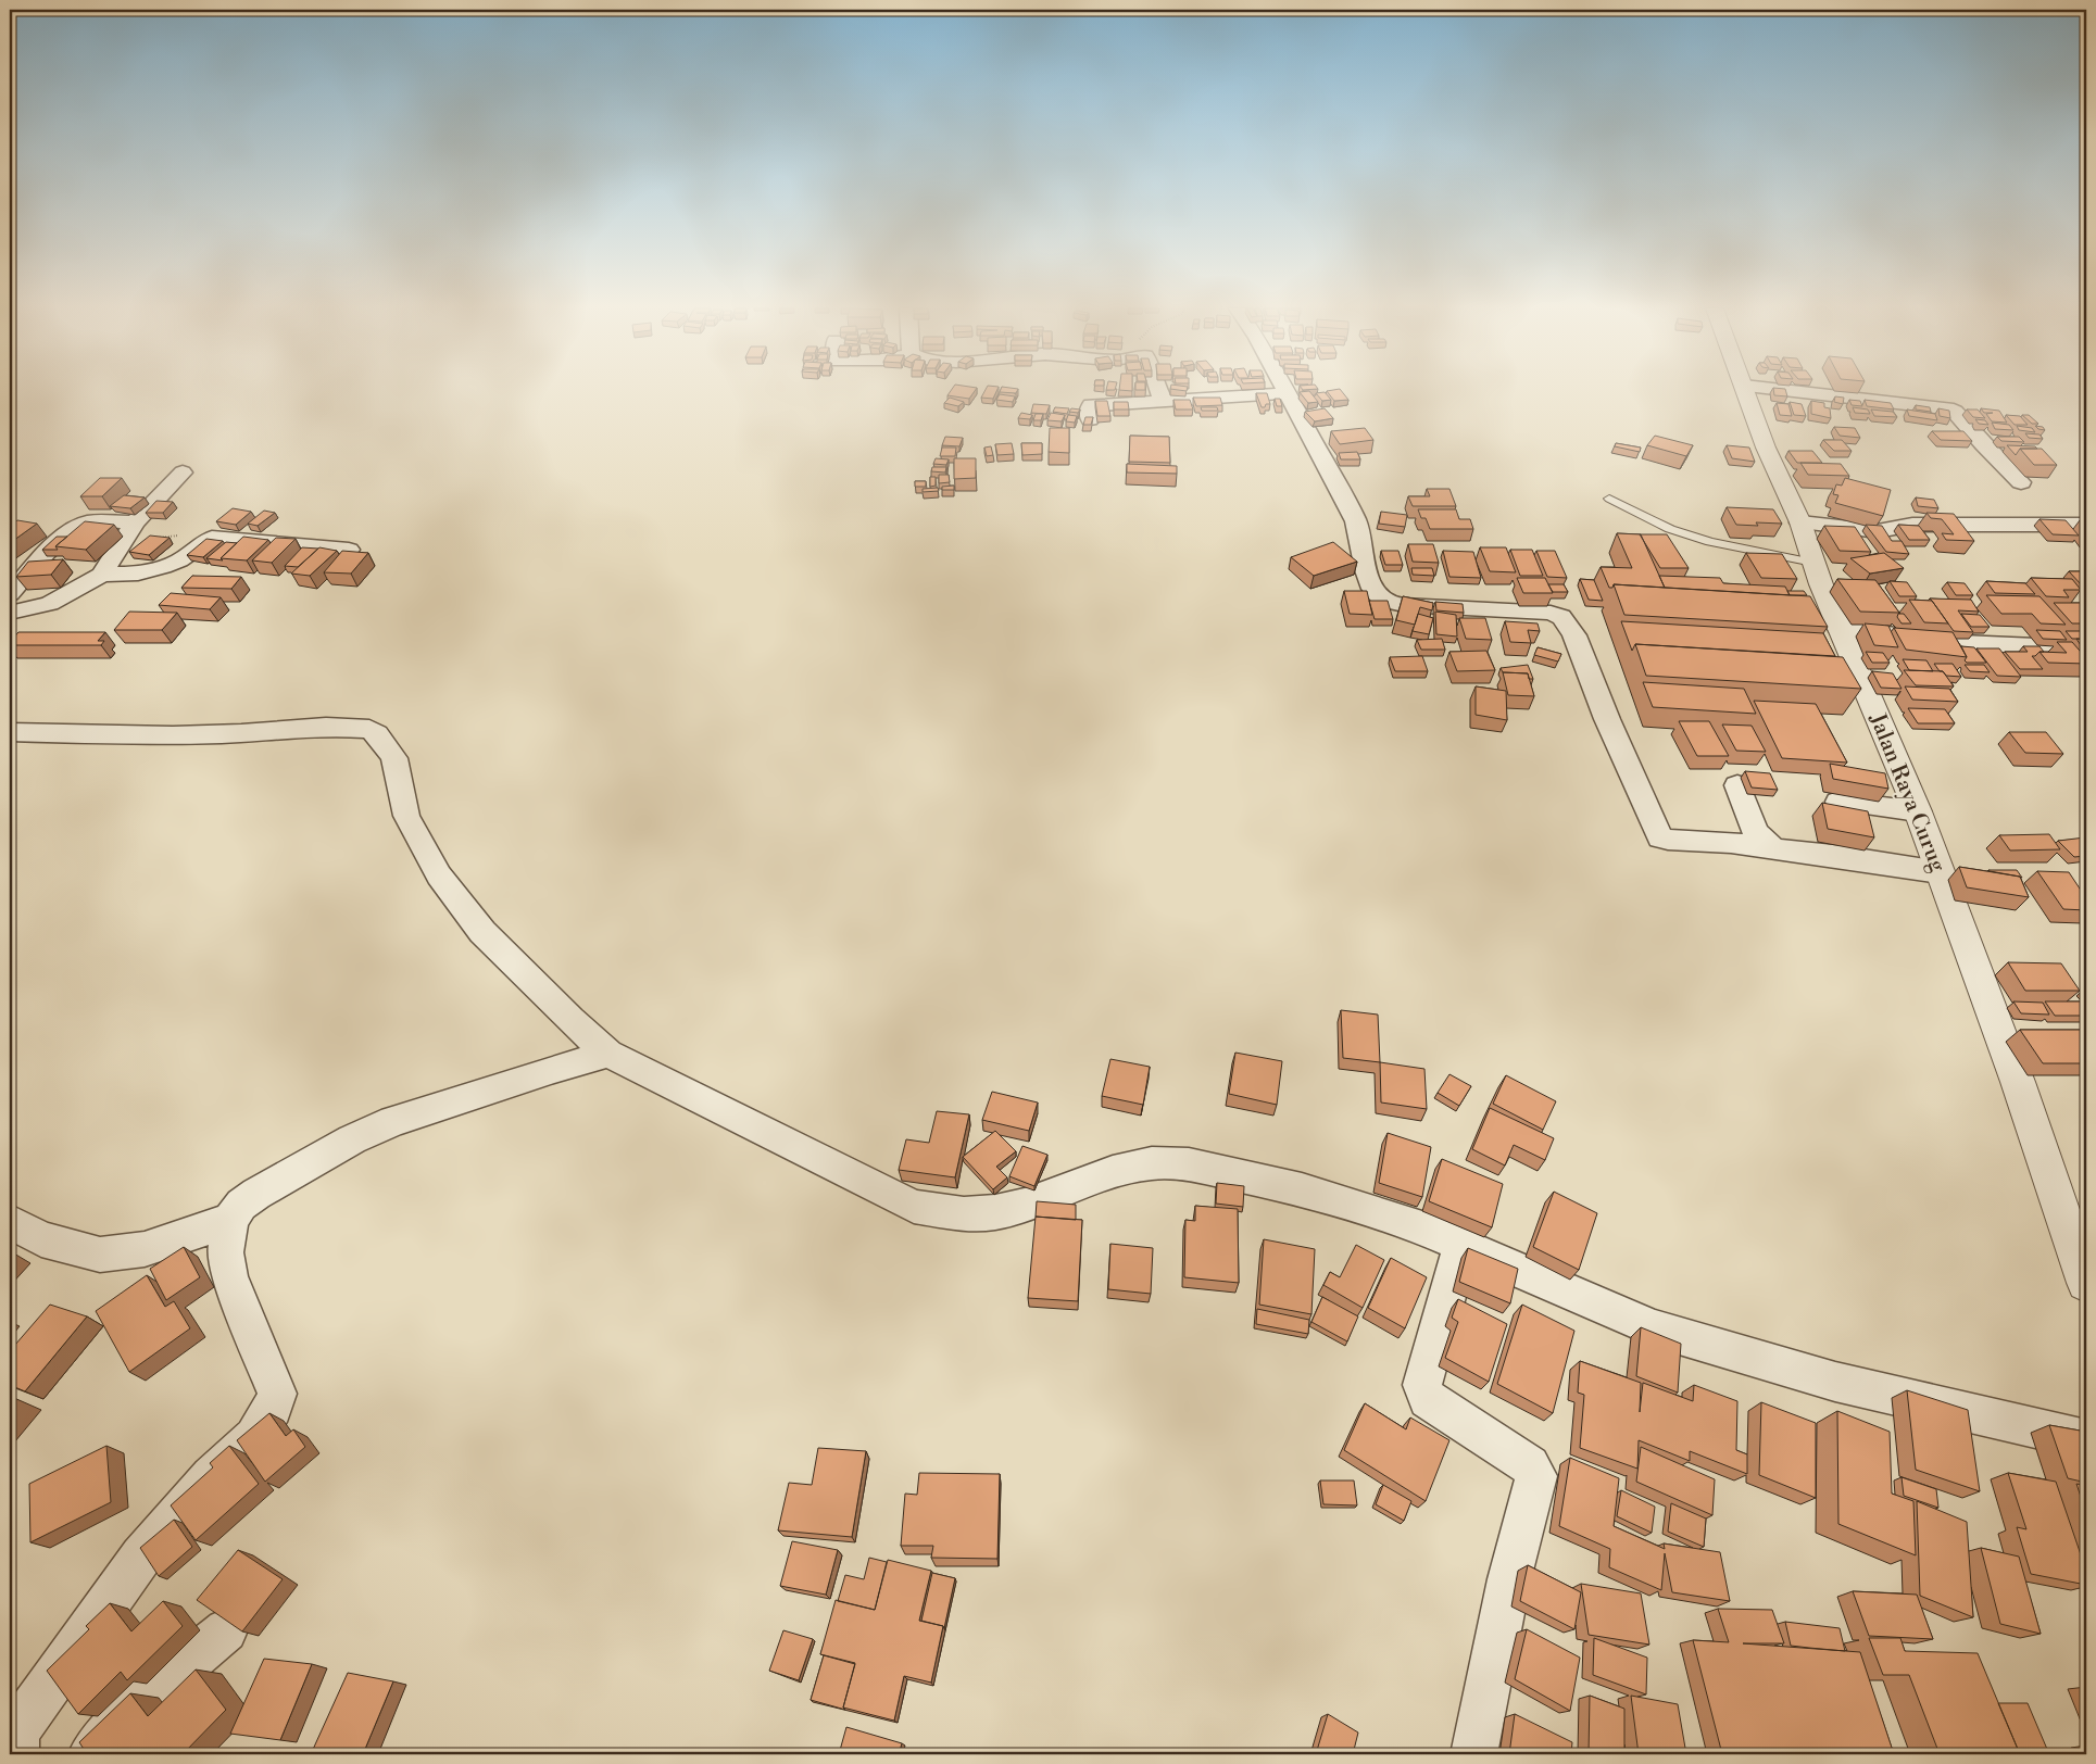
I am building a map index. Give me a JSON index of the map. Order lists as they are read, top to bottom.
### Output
{
  "streets": {
    "street": ["Jalan Raya Curug"]
  }
}
